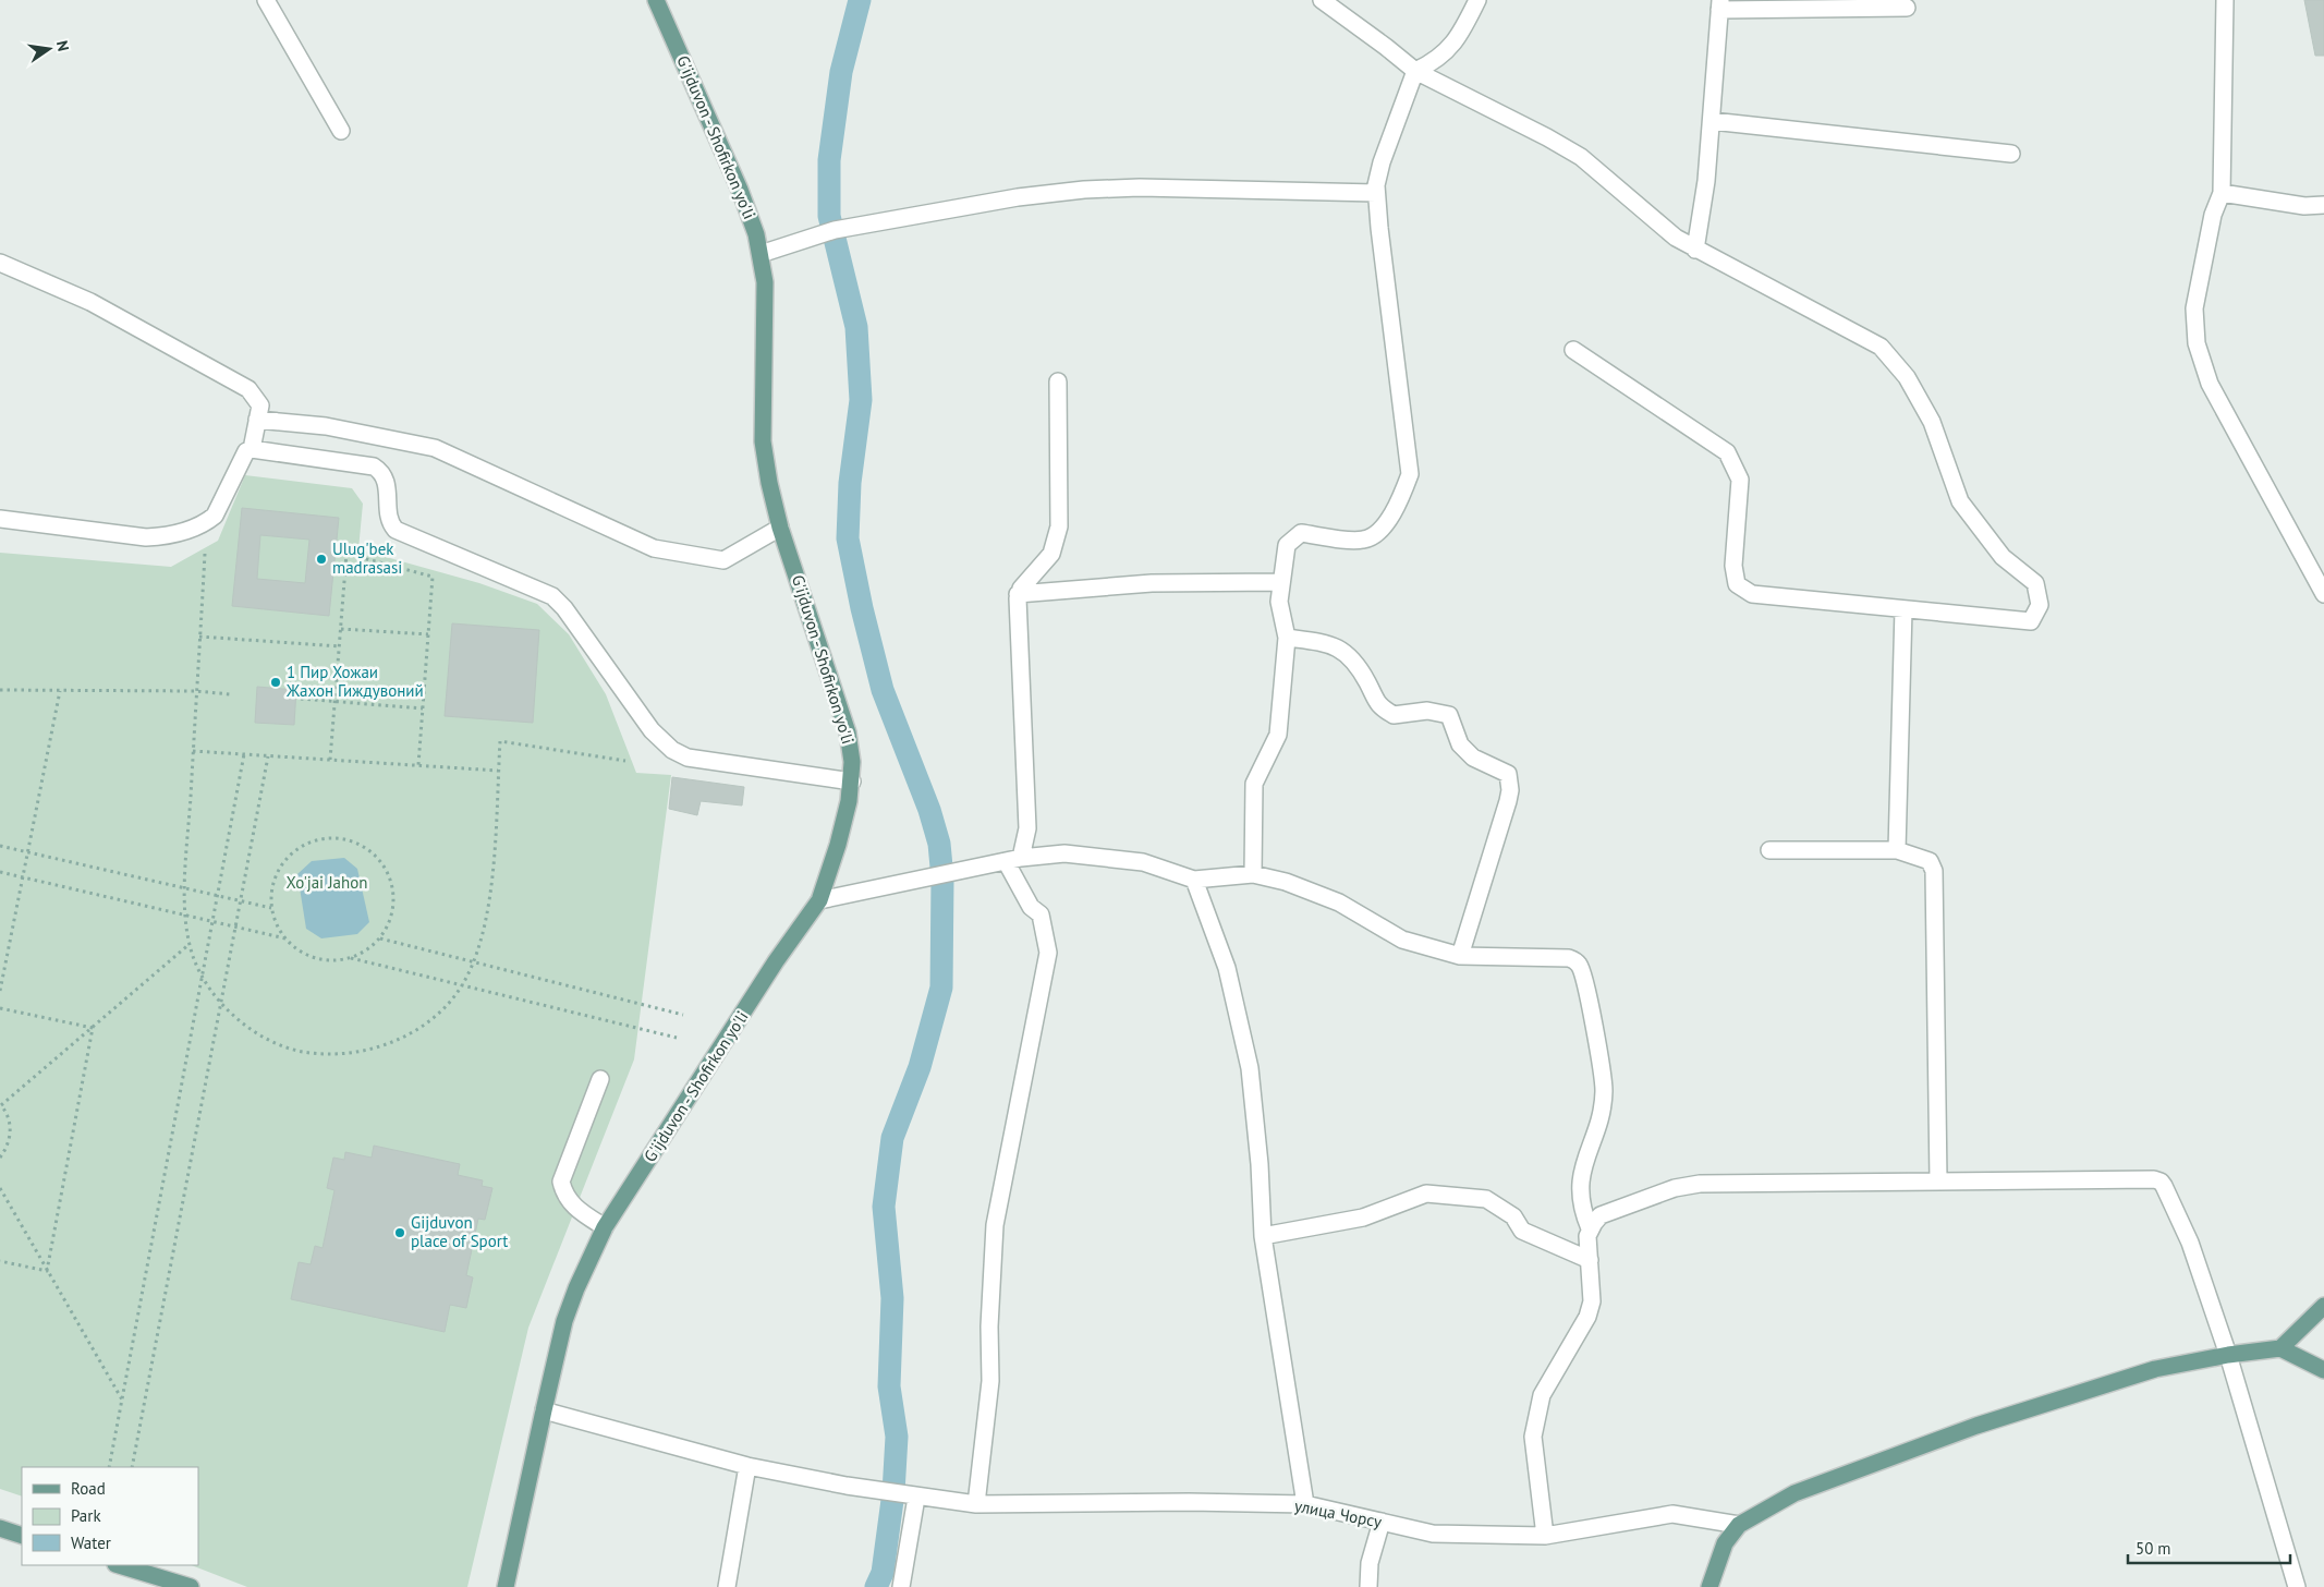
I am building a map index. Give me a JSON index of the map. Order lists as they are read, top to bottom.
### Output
{
  "streets": {
    "main road": ["G'ijduvon - Shofirkon yo'li"],
    "street": ["улица Чорсу"]
  },
  "crossings": [
    ["G'ijduvon - Shofirkon yo'li", "улица Чорсу"]
  ],
  "parks": ["Xo'jai Jahon"],
  "places": ["Ulug'bek madrasasi", "1 Пир Хожаи Жахон Гиждувоний", "Gijduvon place of Sport"],
  "legend": ["Road", "Park", "Water"],
  "scale_bar": "50 m",
  "north": "right"
}
